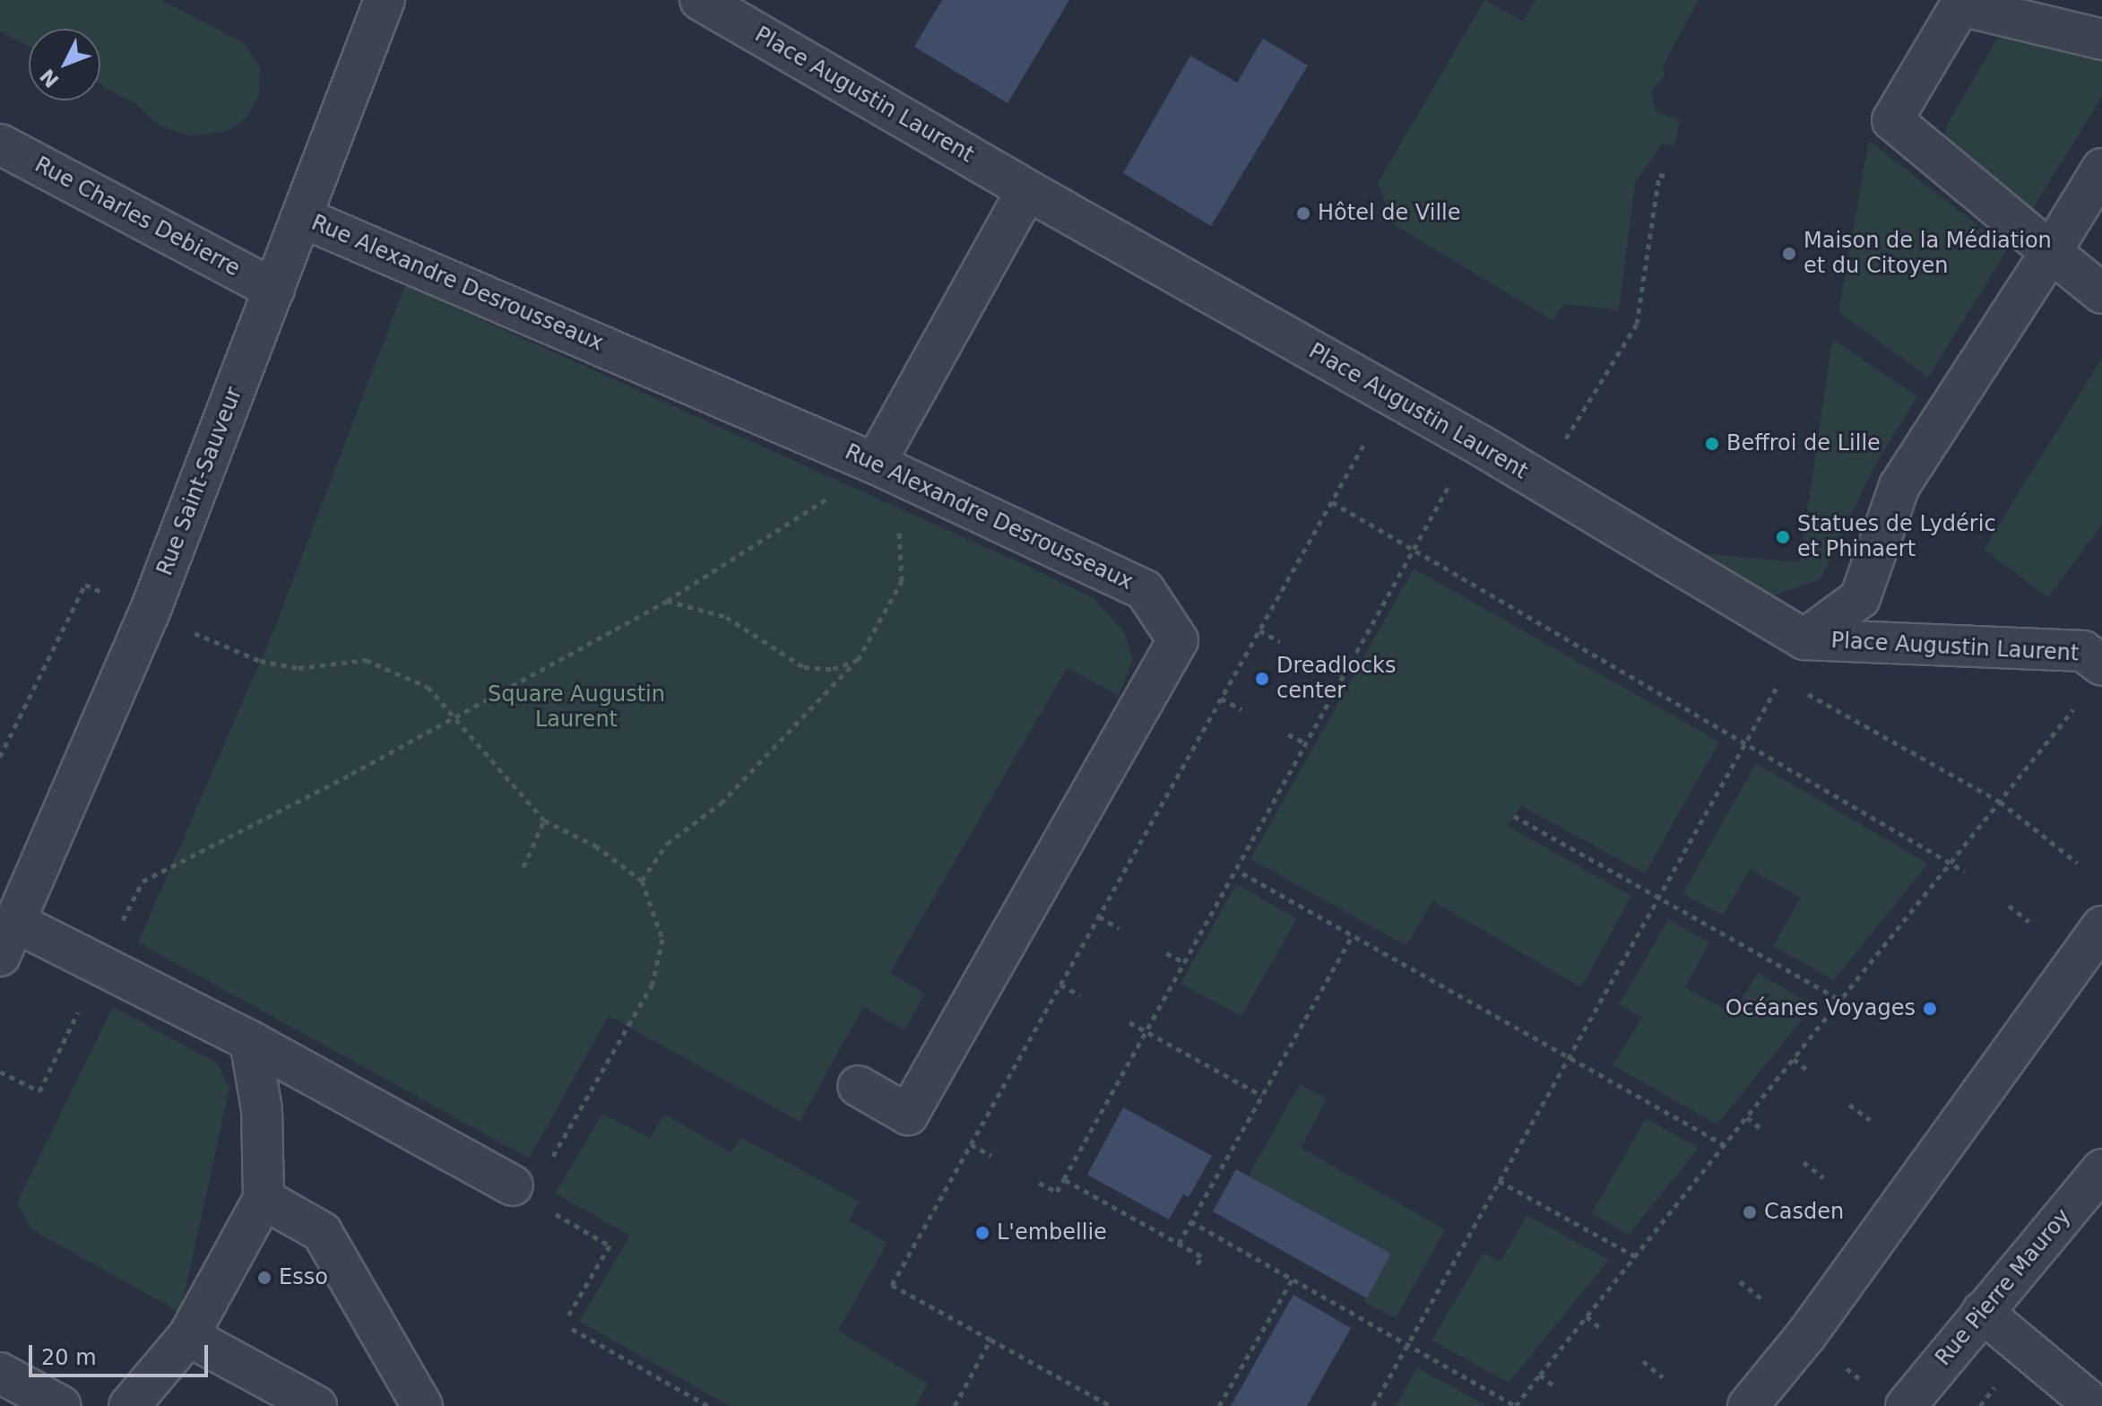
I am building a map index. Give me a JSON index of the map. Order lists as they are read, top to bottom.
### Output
{
  "streets": {
    "street": [
      "Place Augustin Laurent",
      "Rue Charles Debierre",
      "Rue Alexandre Desrousseaux",
      "Rue Saint-Sauveur",
      "Rue Pierre Mauroy"
    ]
  },
  "crossings": [
    ["Rue Charles Debierre", "Rue Saint-Sauveur"],
    ["Rue Alexandre Desrousseaux", "Rue Saint-Sauveur"]
  ],
  "parks": ["Square Augustin Laurent"],
  "places": [
    "Hôtel de Ville",
    "Maison de la Médiation et du Citoyen",
    "Beffroi de Lille",
    "Statues de Lydéric et Phinaert",
    "Dreadlocks center",
    "Océanes Voyages",
    "Casden",
    "L'embellie",
    "Esso"
  ],
  "scale_bar": "20 m",
  "north": "bottom left"
}
